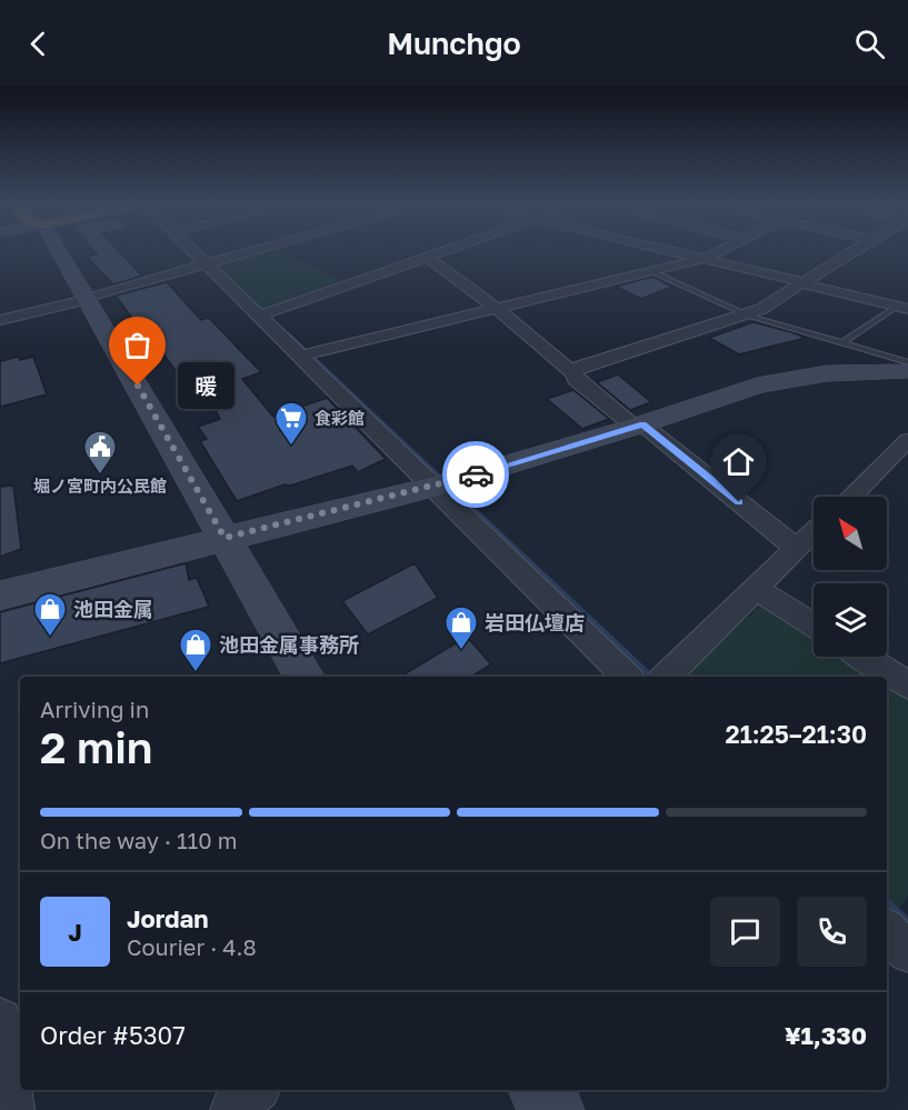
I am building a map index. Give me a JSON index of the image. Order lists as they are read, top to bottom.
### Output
{
  "places": {
    "other": ["暖"],
    "supermarket": ["食彩館"],
    "public building": ["堀ノ宮町内公民館"],
    "shop": ["池田金属", "岩田仏壇店", "池田金属事務所"]
  },
  "north": "top left",
  "page": {
    "header": "Munchgo",
    "bubble": "暖",
    "heading": ["2 min", "Arriving in", "21:25–21:30"],
    "panel": [
      "Jordan",
      "Courier · 4.8",
      "Order #5307",
      "¥1,330"
    ],
    "bar": "On the way · 110 m",
    "round": "J"
  }
}
